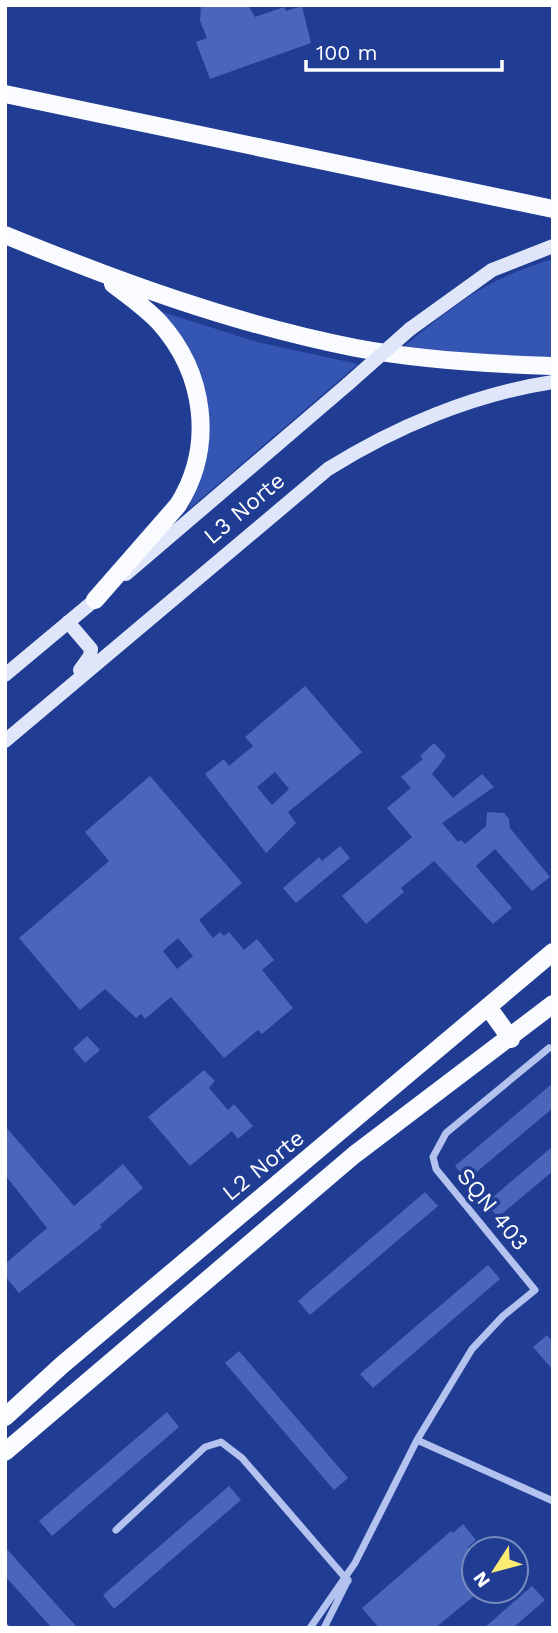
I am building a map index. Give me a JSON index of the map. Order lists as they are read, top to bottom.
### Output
{
  "streets": {
    "main road": ["L3 Norte", "L2 Norte"],
    "street": ["SQN 403"]
  },
  "scale_bar": "100 m",
  "north": "bottom left"
}
